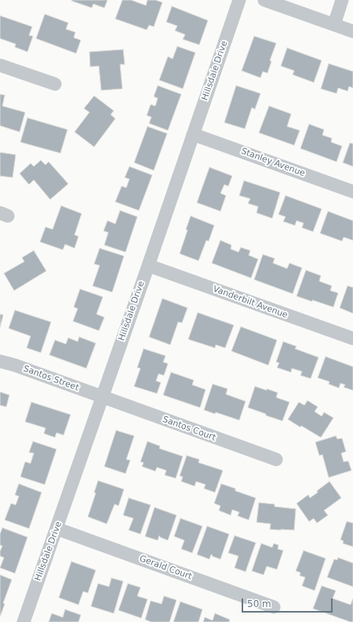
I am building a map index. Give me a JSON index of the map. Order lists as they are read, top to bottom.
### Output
{
  "streets": {
    "street": [
      "Hillsdale Drive",
      "Stanley Avenue",
      "Vanderbilt Avenue",
      "Santos Street",
      "Santos Court",
      "Gerald Court"
    ]
  },
  "crossings": [
    ["Hillsdale Drive", "Stanley Avenue"],
    ["Hillsdale Drive", "Vanderbilt Avenue"],
    ["Hillsdale Drive", "Santos Street"],
    ["Hillsdale Drive", "Santos Court"],
    ["Hillsdale Drive", "Gerald Court"],
    ["Santos Street", "Santos Court"]
  ],
  "scale_bar": "50 m"
}
